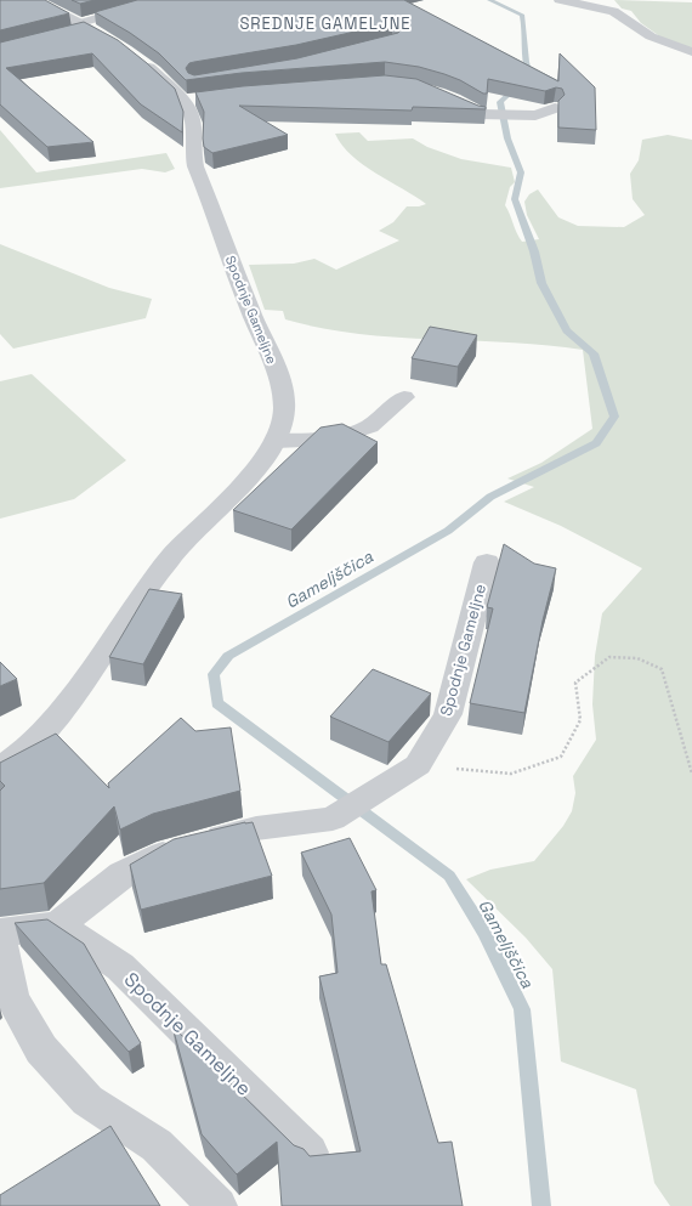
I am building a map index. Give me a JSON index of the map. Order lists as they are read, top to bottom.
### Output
{
  "streets": {
    "street": ["Spodnje Gameljne"]
  },
  "districts": ["SREDNJE GAMELJNE"],
  "water": ["Gameljščica"]
}
